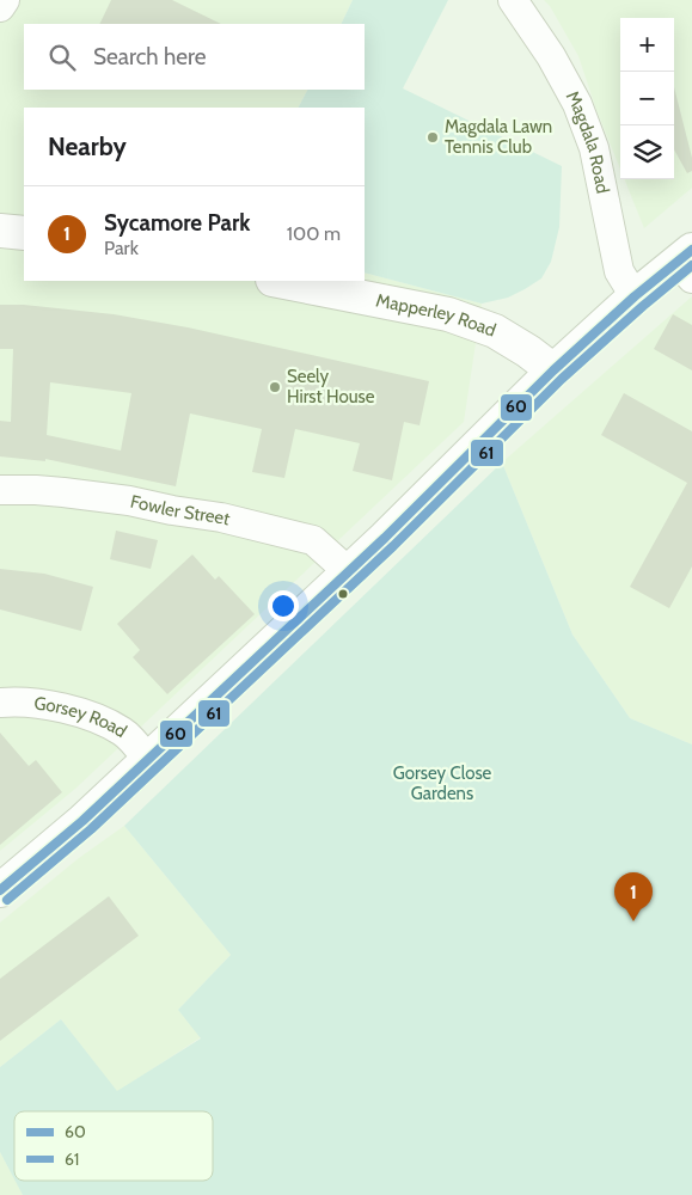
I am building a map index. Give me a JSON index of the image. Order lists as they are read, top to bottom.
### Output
{
  "streets": {
    "main road": ["Mapperley Road"],
    "street": ["Magdala Road", "Fowler Street", "Gorsey Road"]
  },
  "parks": ["Gorsey Close Gardens"],
  "places": ["Magdala Lawn Tennis Club", "Seely Hirst House"],
  "lines": ["transit line 60", "transit line 61"],
  "legend": ["60", "61"],
  "page": {
    "map_buttons": ["+", "−"],
    "search": "Search here",
    "heading": "Nearby",
    "list": [
      {
        "mark": "1",
        "name": "Sycamore Park",
        "note": "Park",
        "value": "100 m"
      }
    ],
    "pins": "1"
  }
}
